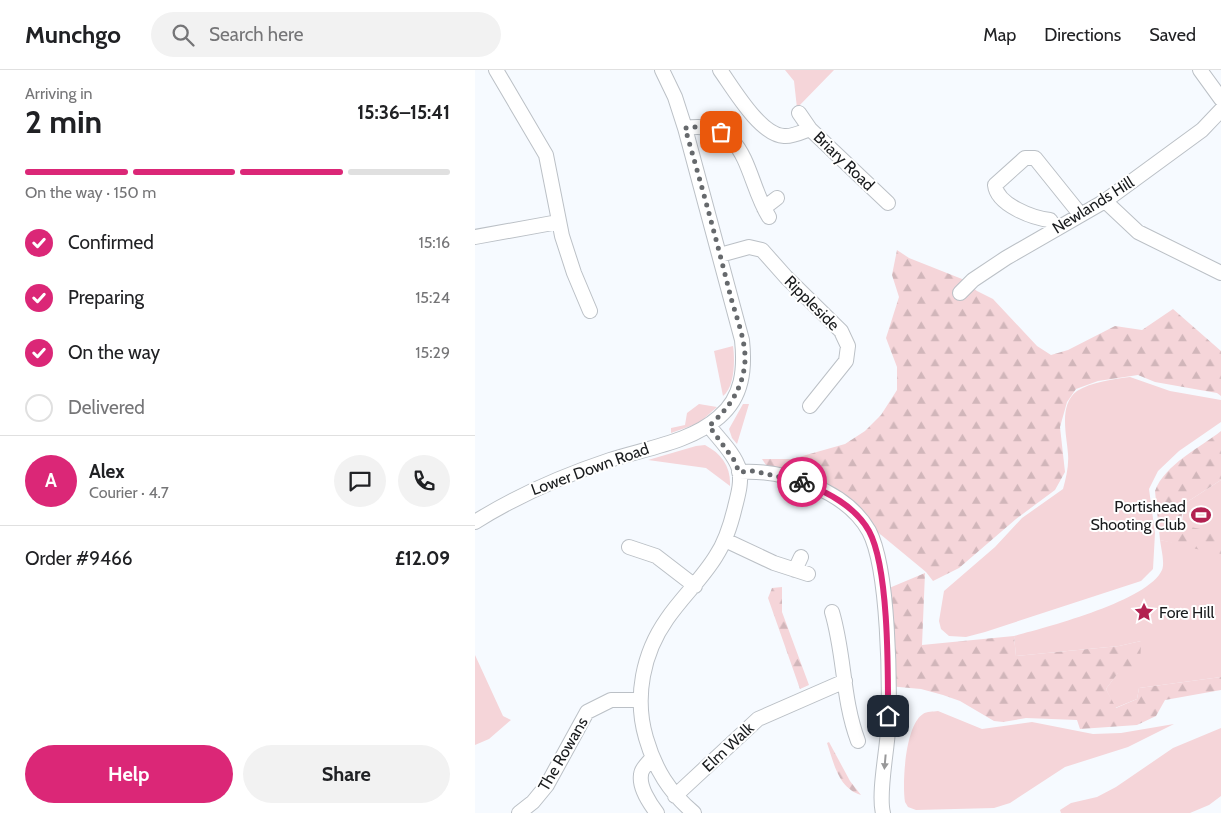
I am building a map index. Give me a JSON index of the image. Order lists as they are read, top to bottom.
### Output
{
  "streets": {
    "street": [
      "Briary Road",
      "Newlands Hill",
      "Rippleside",
      "Lower Down Road",
      "Elm Walk",
      "The Rowans"
    ]
  },
  "places": {
    "sports": ["Portishead Shooting Club"],
    "place": ["Fore Hill"]
  },
  "page": {
    "header": "Munchgo",
    "search": "Search here",
    "nav": ["Map", "Directions", "Saved"],
    "heading": ["2 min", "Arriving in", "15:36–15:41"],
    "panel": [
      "Alex",
      "Courier · 4.7",
      "Order #9466",
      "£12.09"
    ],
    "bar": "On the way · 150 m",
    "list": [
      ["Confirmed", "15:16"],
      ["Preparing", "15:24"],
      ["On the way", "15:29"],
      "Delivered"
    ],
    "round": "A",
    "buttons": ["Help", "Share"]
  }
}
